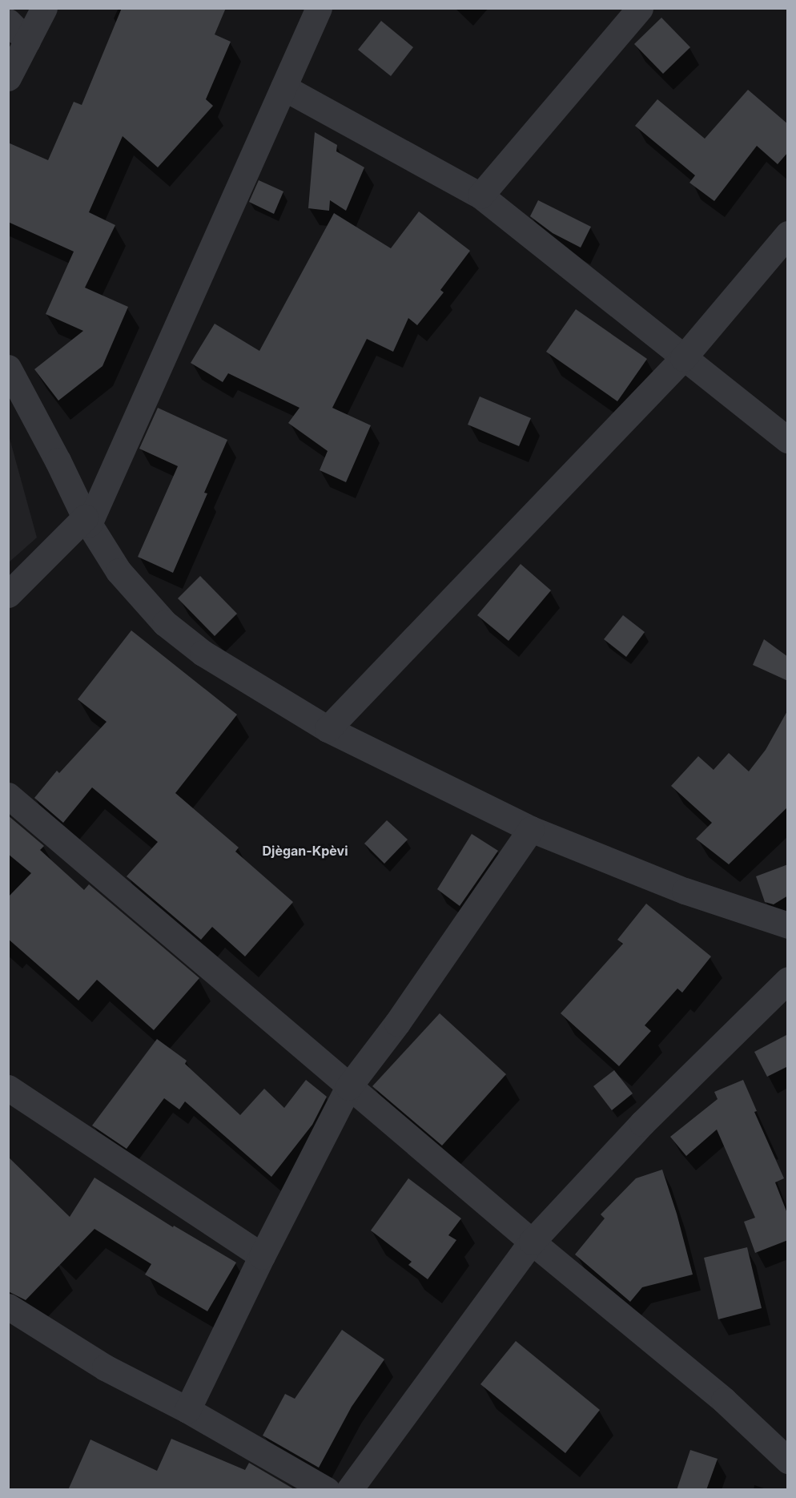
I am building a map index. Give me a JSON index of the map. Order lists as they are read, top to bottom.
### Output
{
  "districts": ["Djègan-Kpèvi"]
}
